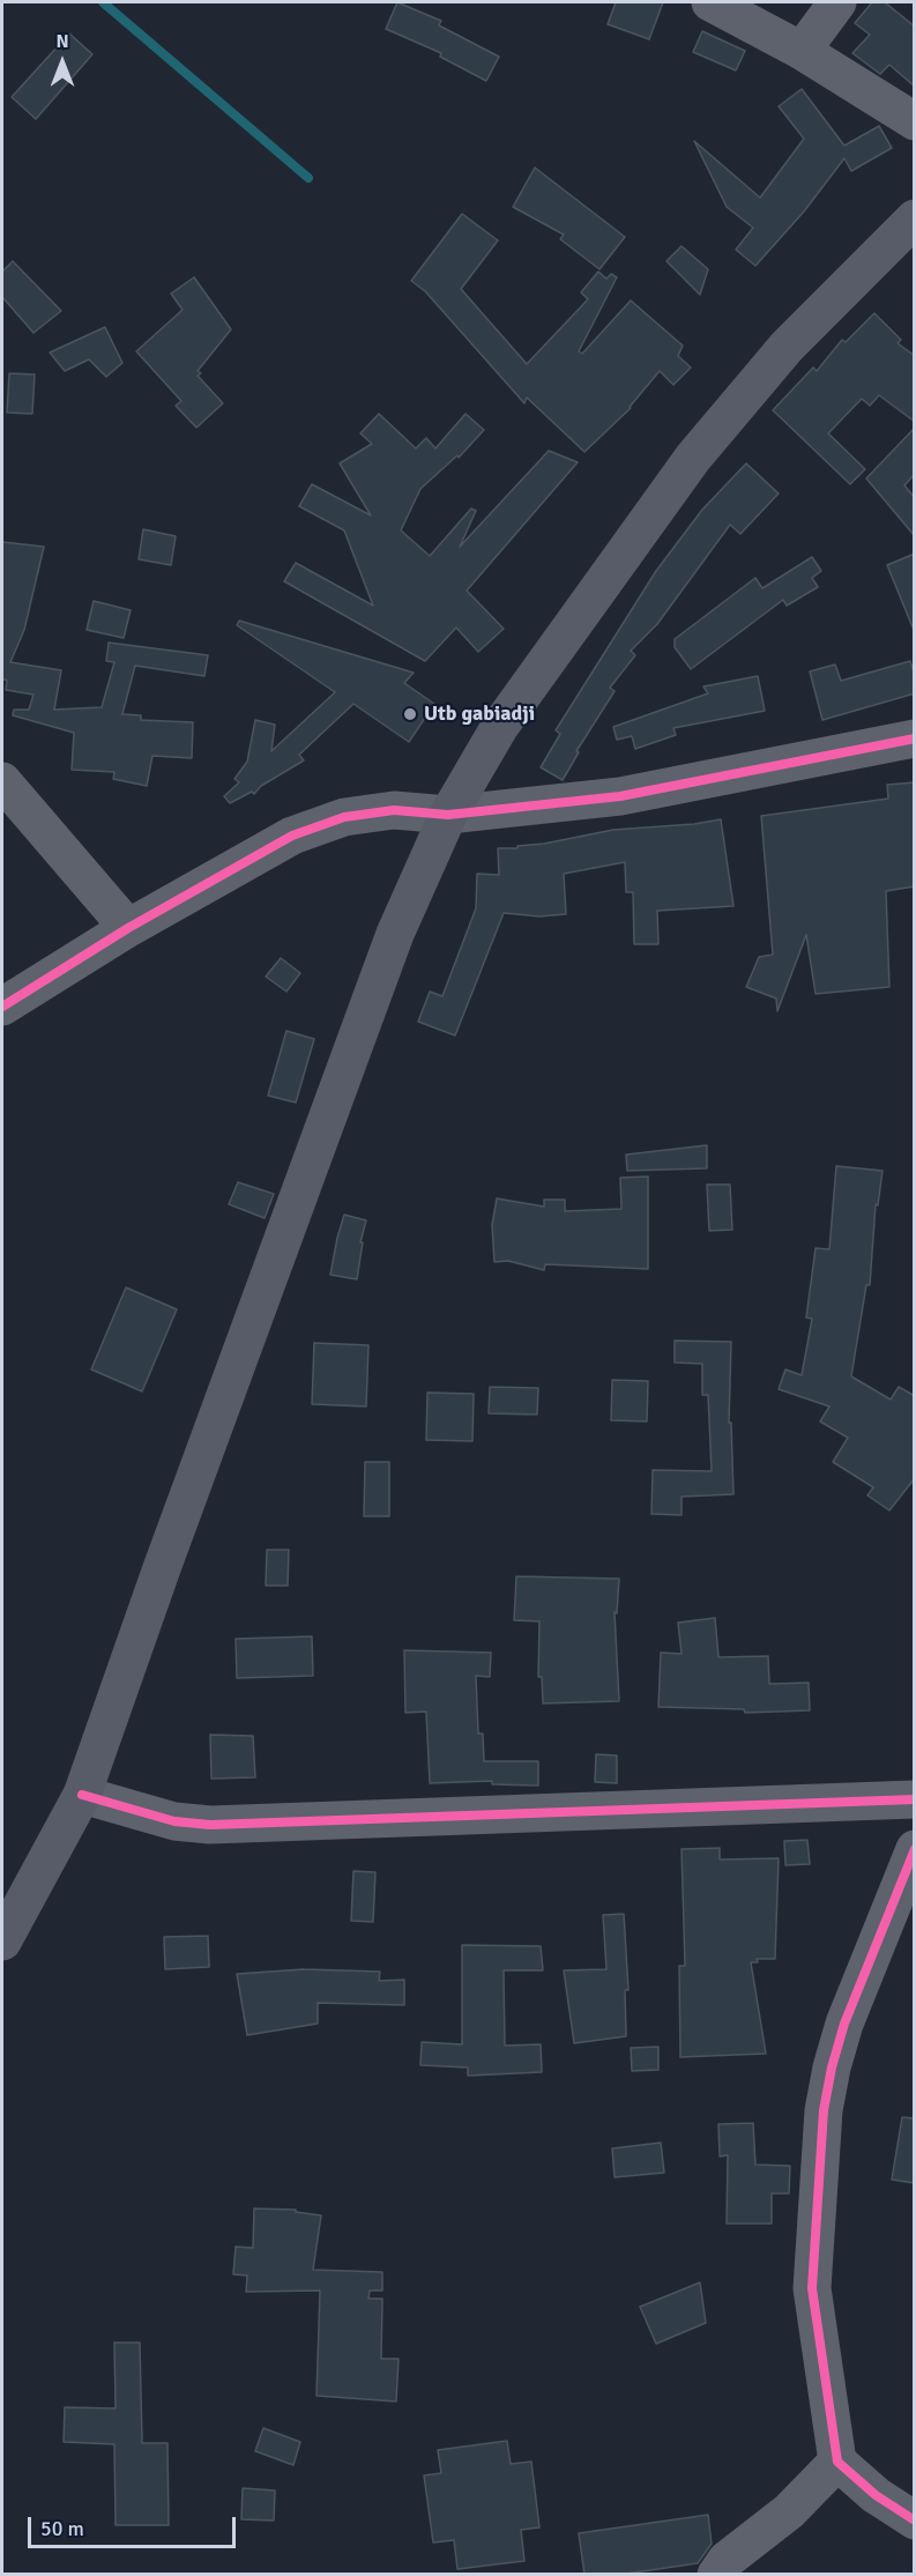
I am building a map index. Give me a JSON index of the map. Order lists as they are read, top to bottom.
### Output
{
  "places": ["Utb gabiadji"],
  "scale_bar": "50 m",
  "north": "top"
}
